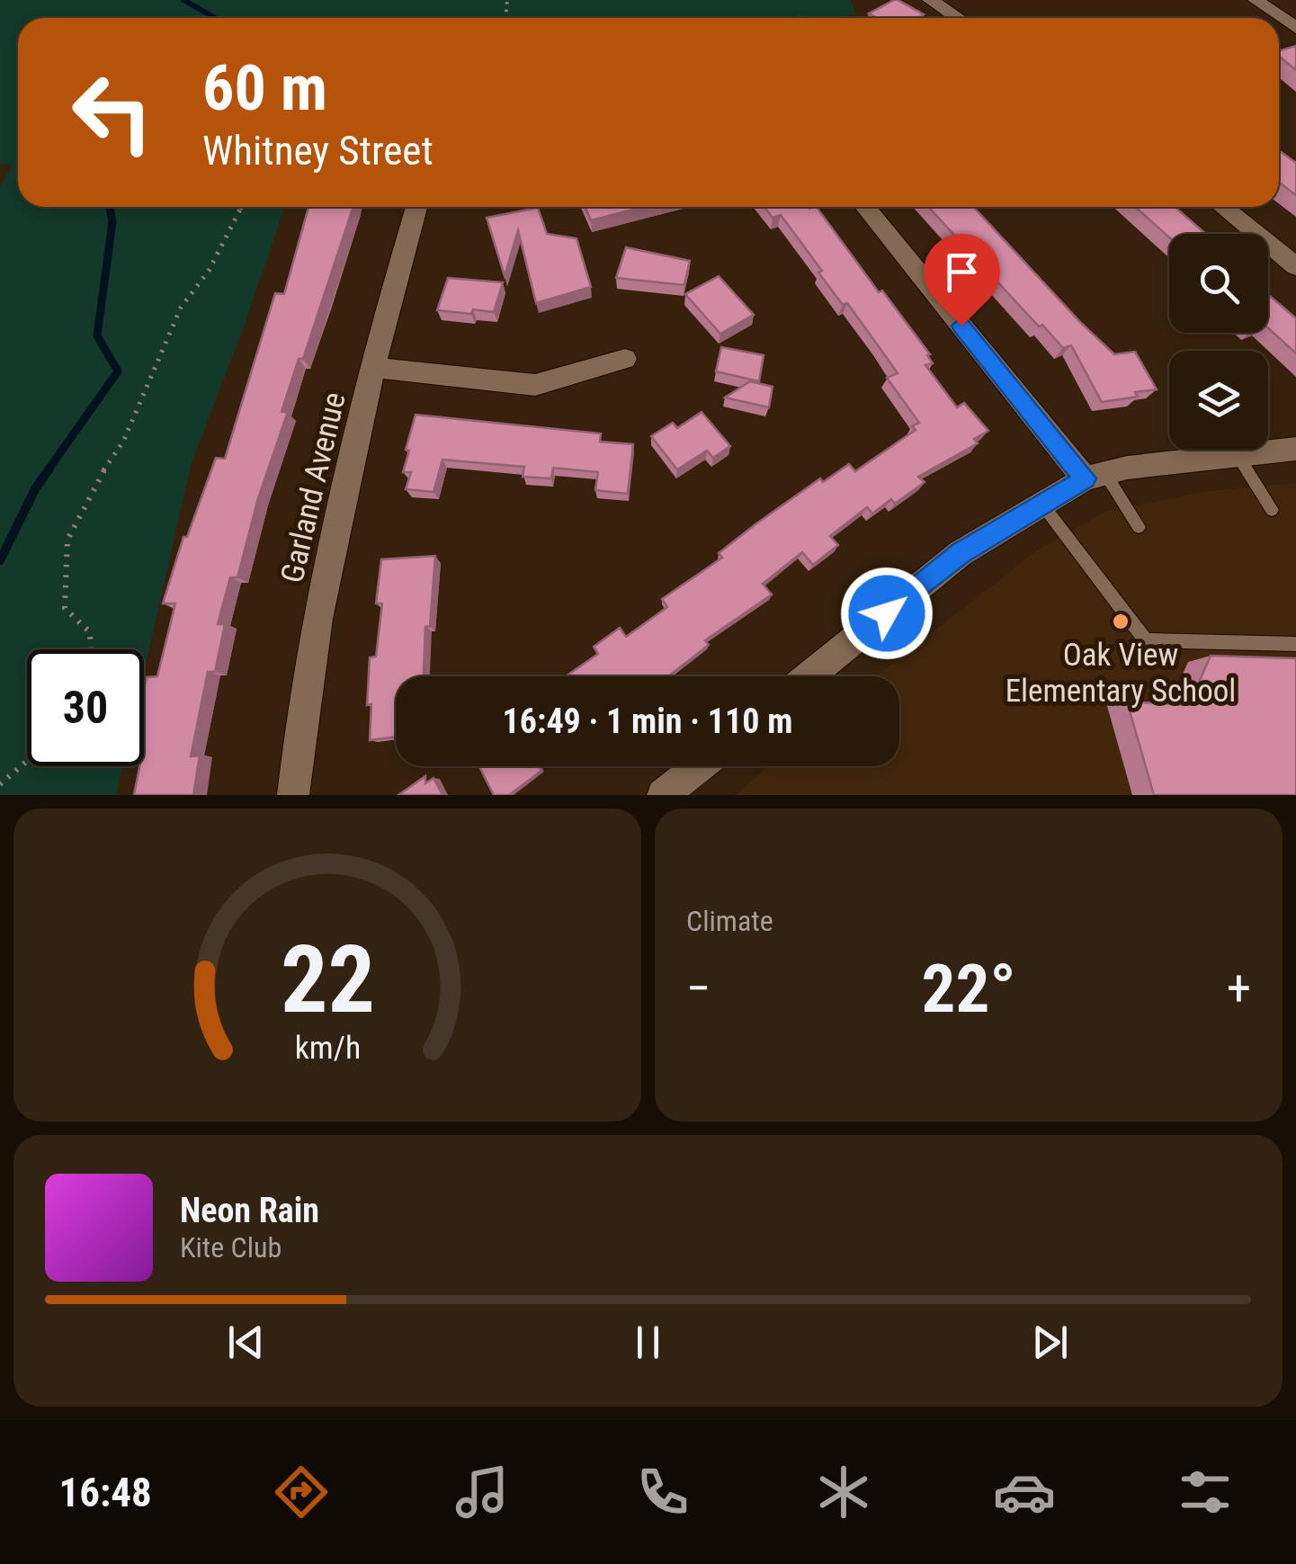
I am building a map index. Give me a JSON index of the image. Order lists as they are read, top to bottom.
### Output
{
  "streets": {
    "street": ["Garland Avenue"]
  },
  "places": ["Oak View Elementary School"],
  "page": {
    "turn": ["60 m", "Whitney Street"],
    "limit": "30",
    "trip": "16:49 · 1 min · 110 m",
    "tile": "Climate",
    "heat": ["−", "22°", "+"],
    "song": ["Neon Rain", "Kite Club"],
    "tabs": "16:48",
    "gauge": ["22", "km/h"]
  }
}
